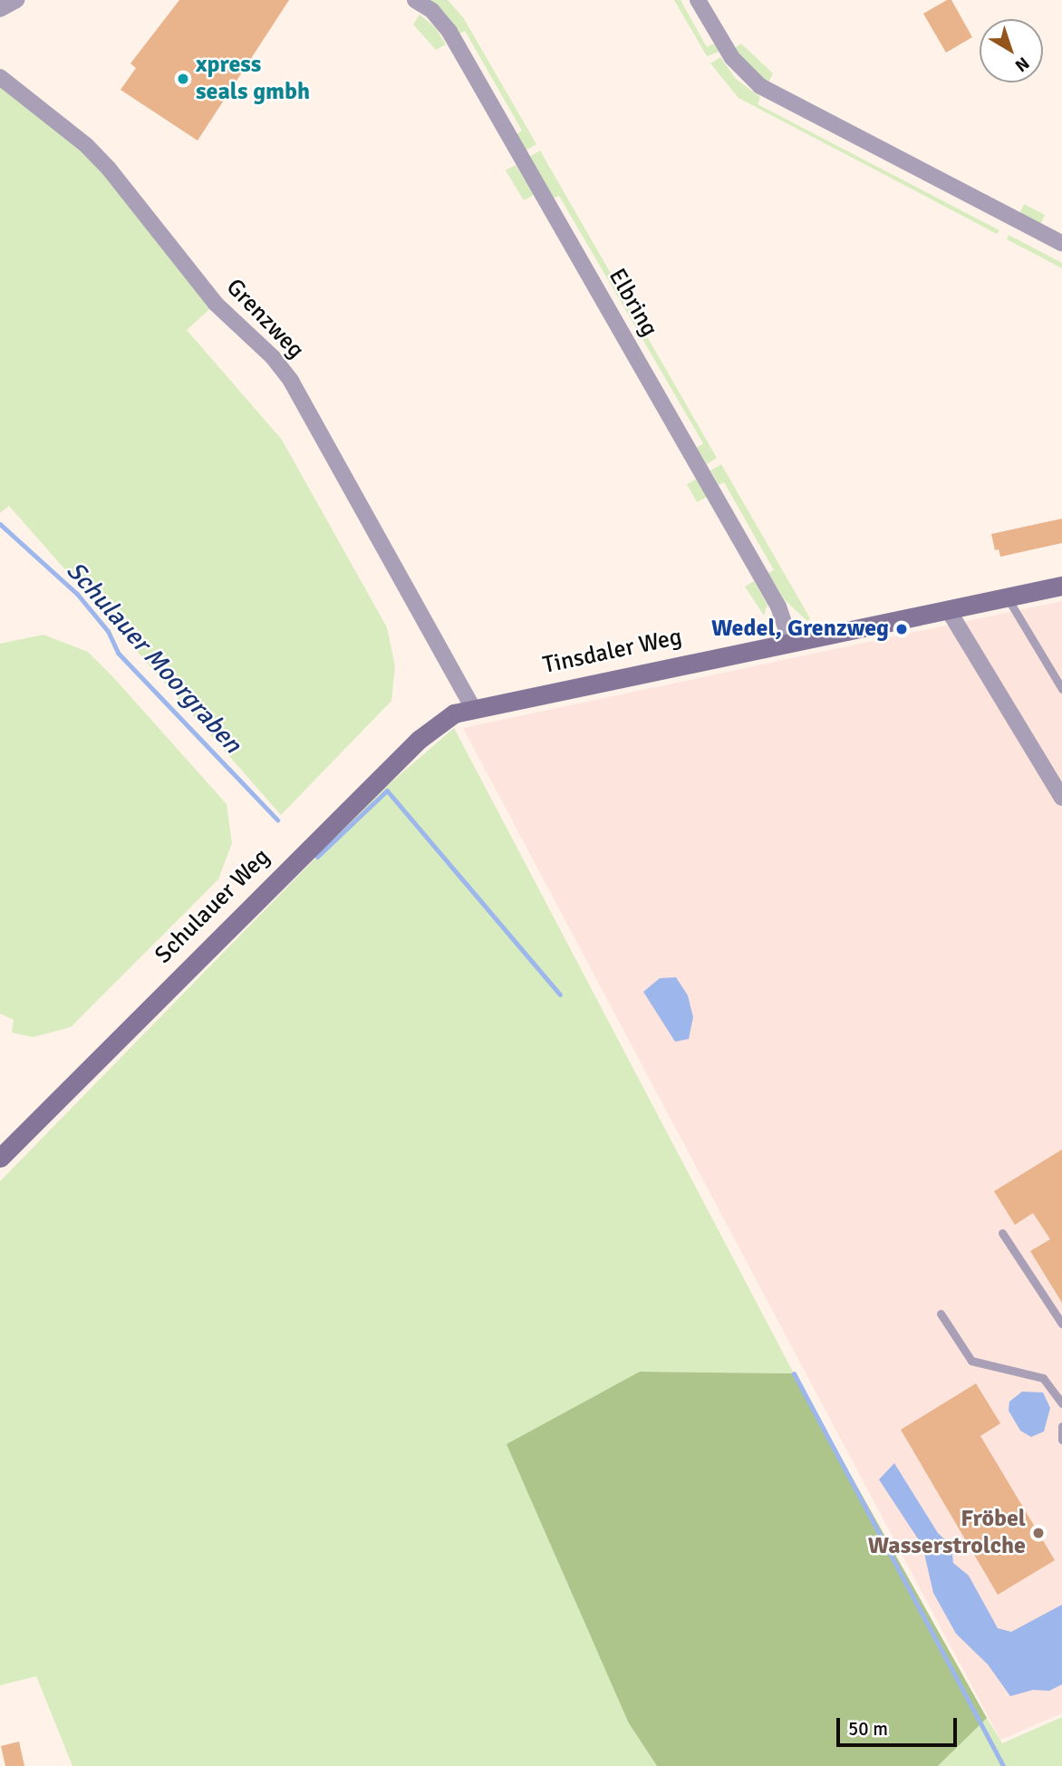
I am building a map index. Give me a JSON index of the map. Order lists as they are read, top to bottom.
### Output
{
  "streets": {
    "street": [
      "Elbring",
      "Grenzweg",
      "Tinsdaler Weg",
      "Schulauer Weg"
    ]
  },
  "crossings": [
    ["Elbring", "Tinsdaler Weg"],
    ["Grenzweg", "Tinsdaler Weg"],
    ["Grenzweg", "Schulauer Weg"],
    ["Tinsdaler Weg", "Schulauer Weg"]
  ],
  "water": ["Schulauer Moorgraben"],
  "places": ["xpress seals gmbh", "Wedel, Grenzweg", "Fröbel Wasserstrolche"],
  "scale_bar": "50 m",
  "north": "bottom right"
}
